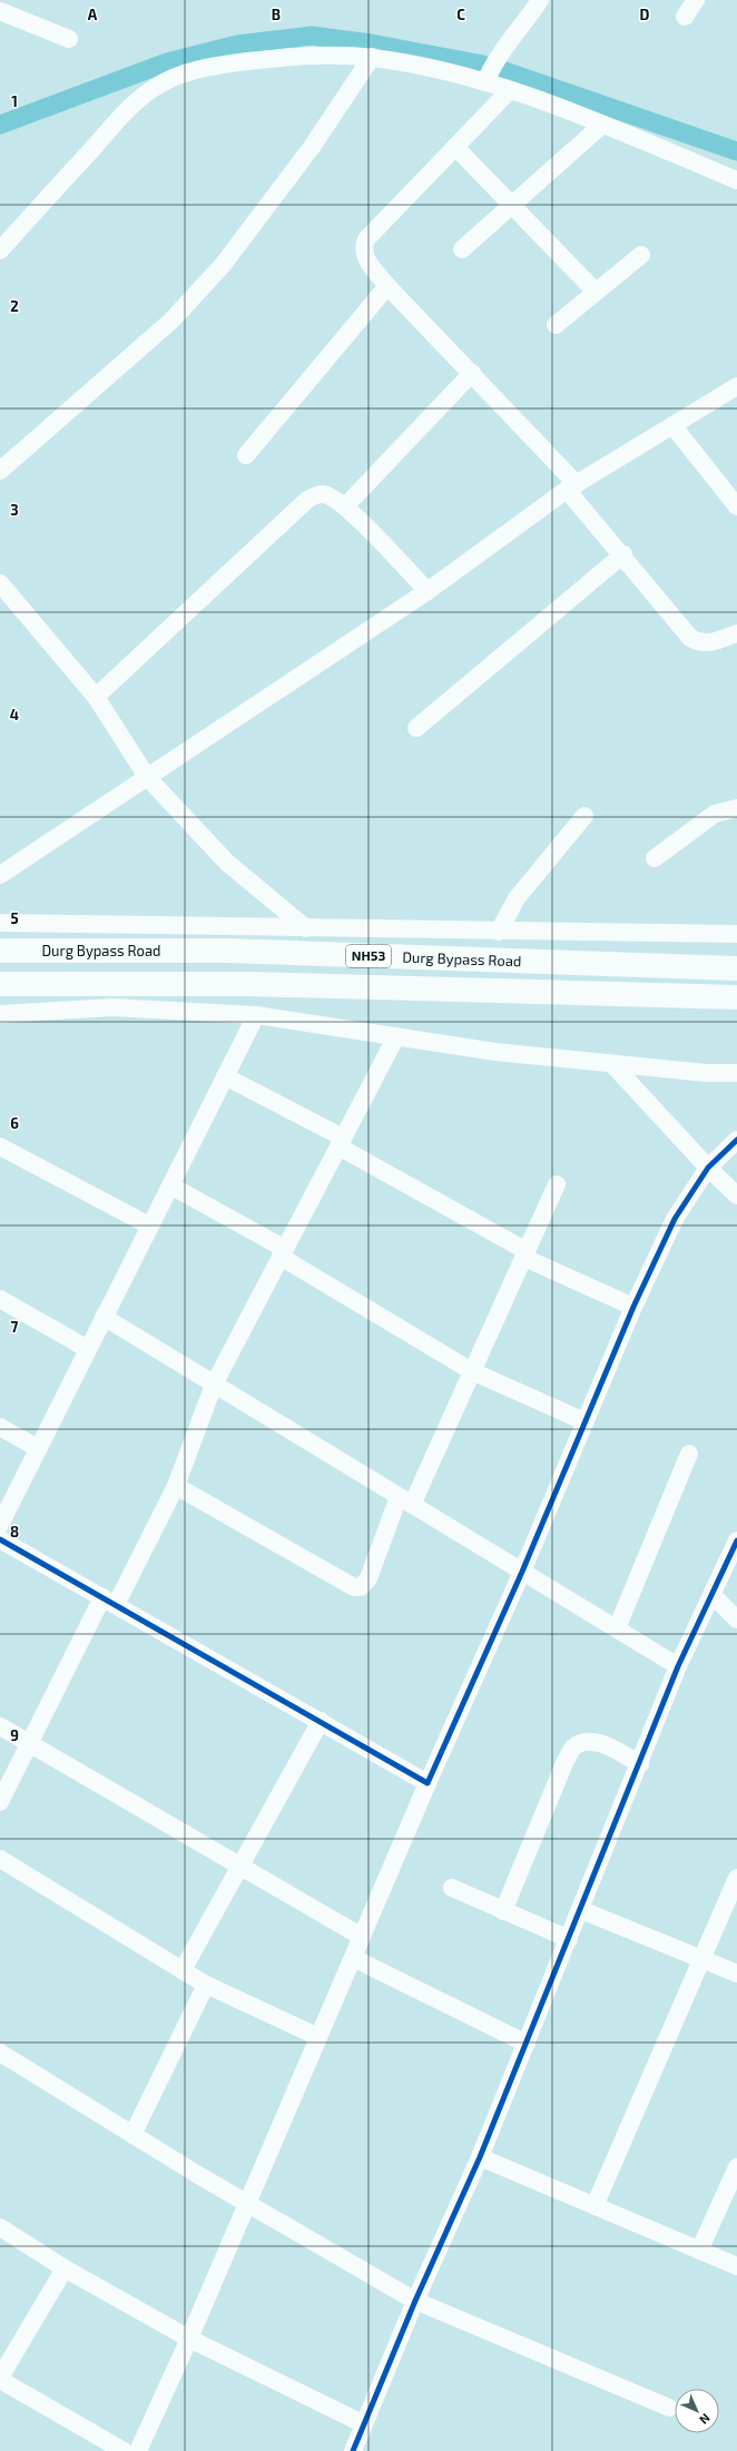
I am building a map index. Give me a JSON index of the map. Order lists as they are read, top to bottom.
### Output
{
  "streets": {
    "highway": ["Durg Bypass Road", "NH53"]
  },
  "north": "bottom right",
  "grid": {
    "columns": [
      "A",
      "B",
      "C",
      "D"
    ],
    "rows": [
      "1",
      "2",
      "3",
      "4",
      "5",
      "6",
      "7",
      "8",
      "9"
    ]
  }
}
